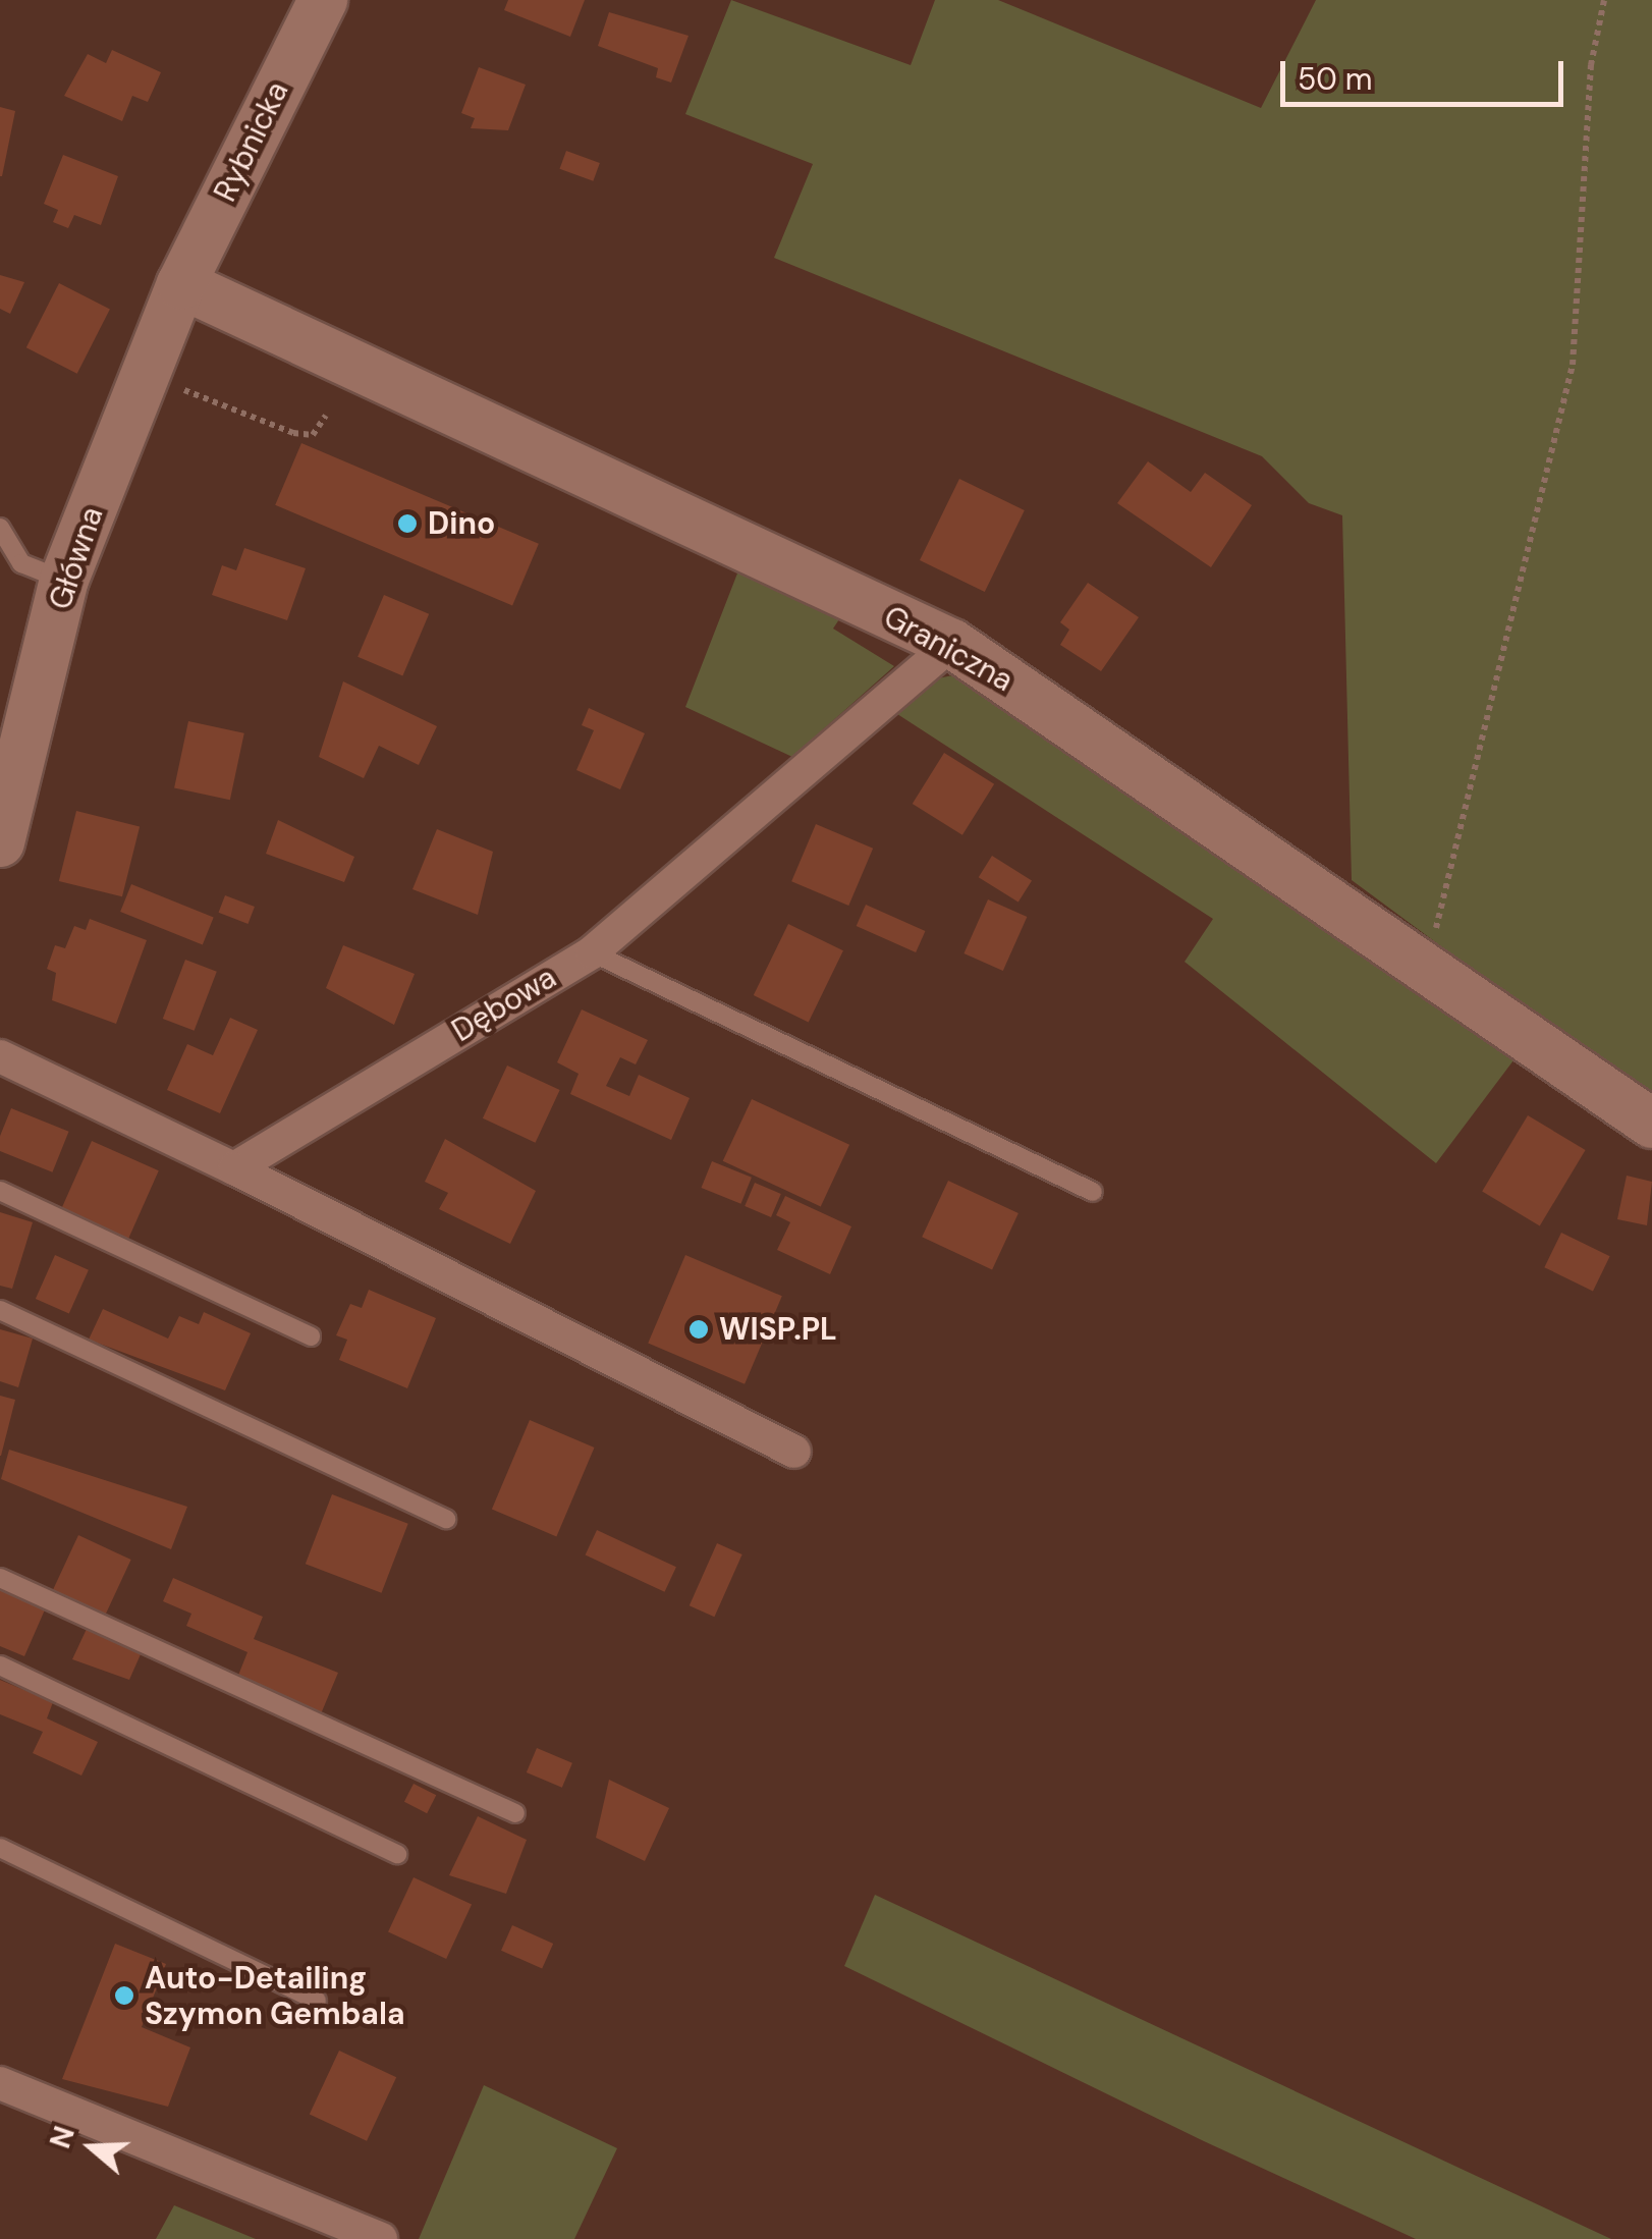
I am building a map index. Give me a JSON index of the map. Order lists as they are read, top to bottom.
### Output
{
  "streets": {
    "street": [
      "Rybnicka",
      "Główna",
      "Graniczna",
      "Dębowa"
    ]
  },
  "crossings": [
    ["Rybnicka", "Główna"],
    ["Rybnicka", "Graniczna"],
    ["Główna", "Graniczna"],
    ["Graniczna", "Dębowa"]
  ],
  "places": ["Dino", "WISP.PL", "Auto-Detailing Szymon Gembala"],
  "scale_bar": "50 m",
  "north": "left"
}
